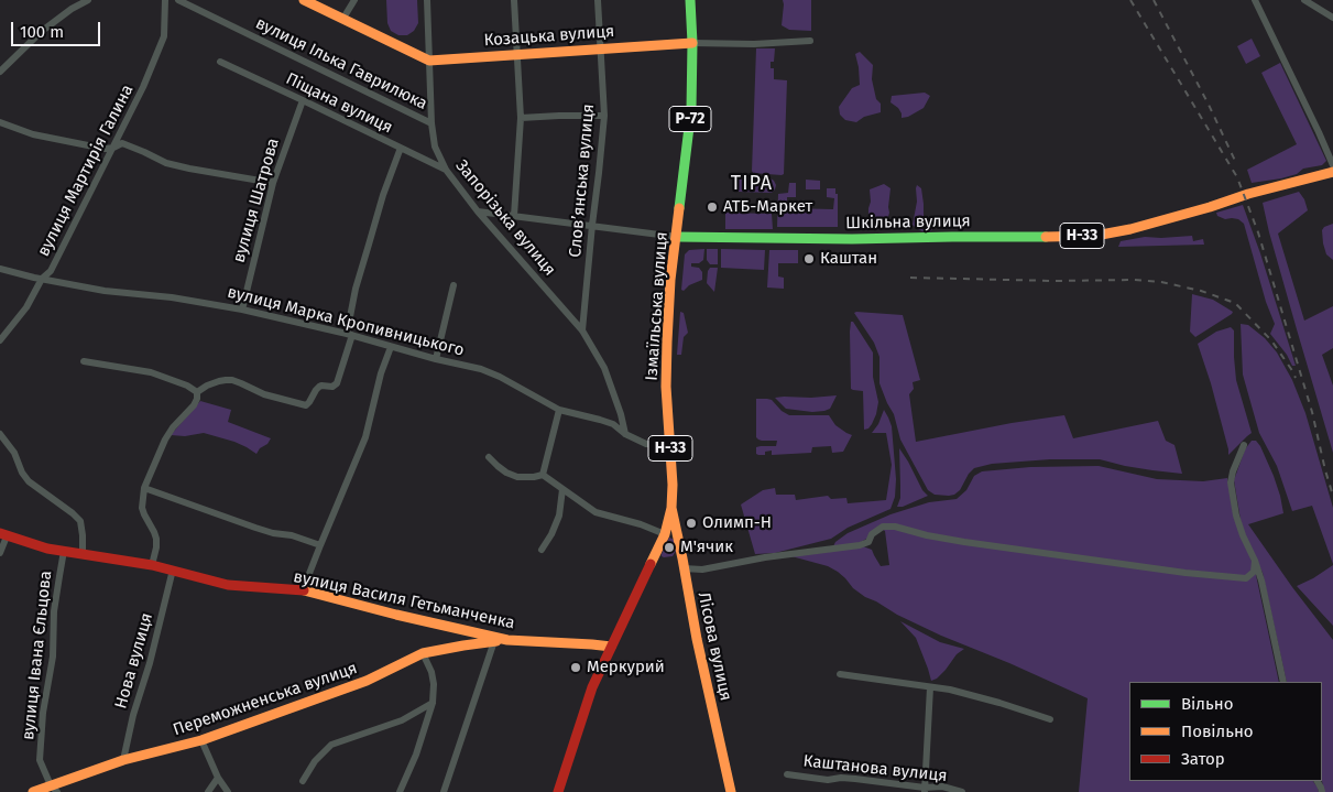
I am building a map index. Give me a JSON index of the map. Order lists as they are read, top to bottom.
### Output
{
  "streets": {
    "main road": [
      "Козацька вулиця",
      "Р-72",
      "Шкільна вулиця",
      "Н-33",
      "Ізмаїльська вулиця",
      "вулиця Василя Гетьманченка",
      "Лісова вулиця",
      "Переможненська вулиця"
    ],
    "street": [
      "вулиця Ілька Гаврилюка",
      "Піщана вулиця",
      "вулиця Мартирія Галина",
      "Словʼянська вулиця",
      "вулиця Шатрова",
      "Запорізька вулиця",
      "вулиця Марка Кропивницького",
      "вулиця Івана Єльцова",
      "Нова вулиця",
      "Каштанова вулиця"
    ]
  },
  "crossings": [
    ["Козацька вулиця", "Словʼянська вулиця"],
    ["Козацька вулиця", "Запорізька вулиця"],
    ["Козацька вулиця", "Ізмаїльська вулиця"],
    ["вулиця Ілька Гаврилюка", "Запорізька вулиця"],
    ["Піщана вулиця", "вулиця Шатрова"],
    ["Піщана вулиця", "Запорізька вулиця"],
    ["вулиця Мартирія Галина", "вулиця Марка Кропивницького"],
    ["Словʼянська вулиця", "Запорізька вулиця"],
    ["Словʼянська вулиця", "Шкільна вулиця"],
    ["вулиця Шатрова", "вулиця Марка Кропивницького"],
    ["Запорізька вулиця", "Шкільна вулиця"],
    ["Запорізька вулиця", "вулиця Марка Кропивницького"],
    ["Шкільна вулиця", "Ізмаїльська вулиця"],
    ["Ізмаїльська вулиця", "вулиця Марка Кропивницького"],
    ["Ізмаїльська вулиця", "вулиця Василя Гетьманченка"],
    ["Ізмаїльська вулиця", "Лісова вулиця"],
    ["вулиця Василя Гетьманченка", "вулиця Івана Єльцова"],
    ["вулиця Василя Гетьманченка", "Нова вулиця"],
    ["вулиця Василя Гетьманченка", "Переможненська вулиця"],
    ["вулиця Івана Єльцова", "Переможненська вулиця"],
    ["Нова вулиця", "Переможненська вулиця"]
  ],
  "districts": ["ТІРА"],
  "places": [
    "АТБ-Маркет",
    "Каштан",
    "Олимп-Н",
    "М'ячик",
    "Меркурий"
  ],
  "legend": ["Вільно", "Повільно", "Затор"],
  "scale_bar": "100 m"
}
